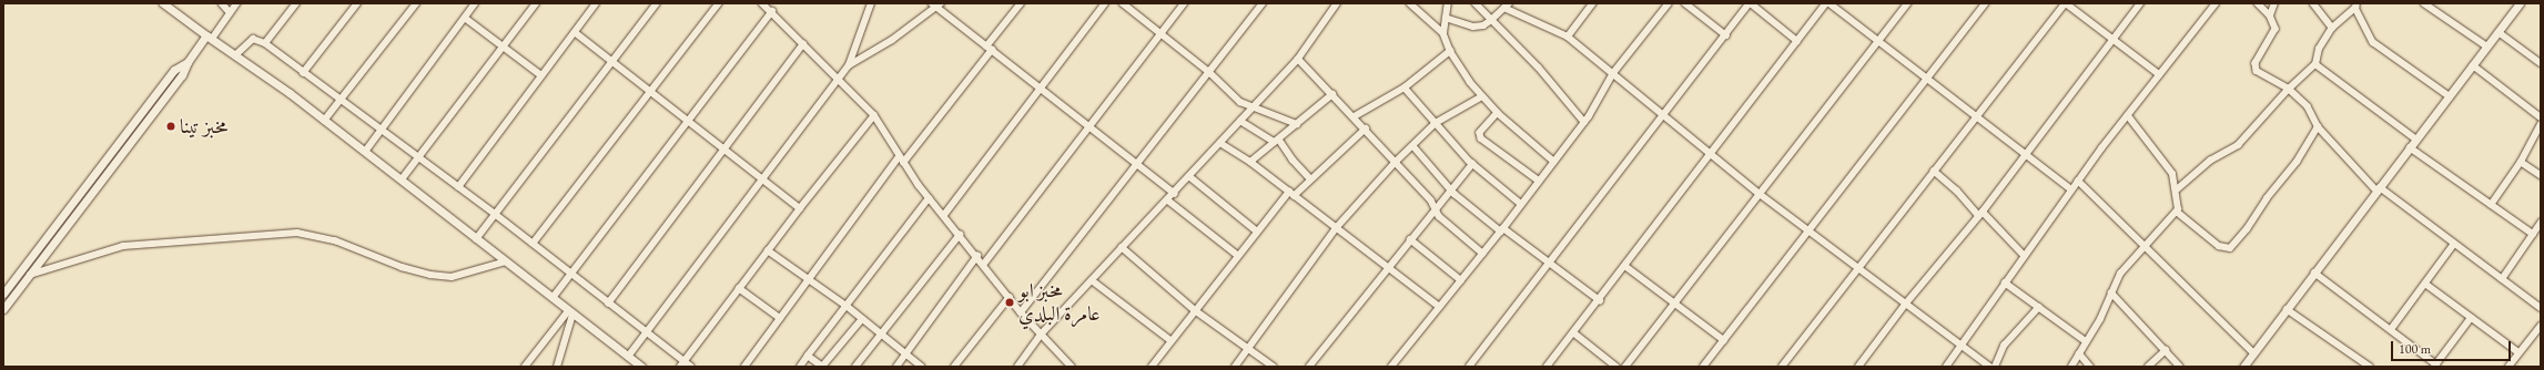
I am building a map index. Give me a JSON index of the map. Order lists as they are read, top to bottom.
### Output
{
  "places": ["مخبز تينا", "مخبز ابو عامرة البلدي"],
  "scale_bar": "100 m"
}
